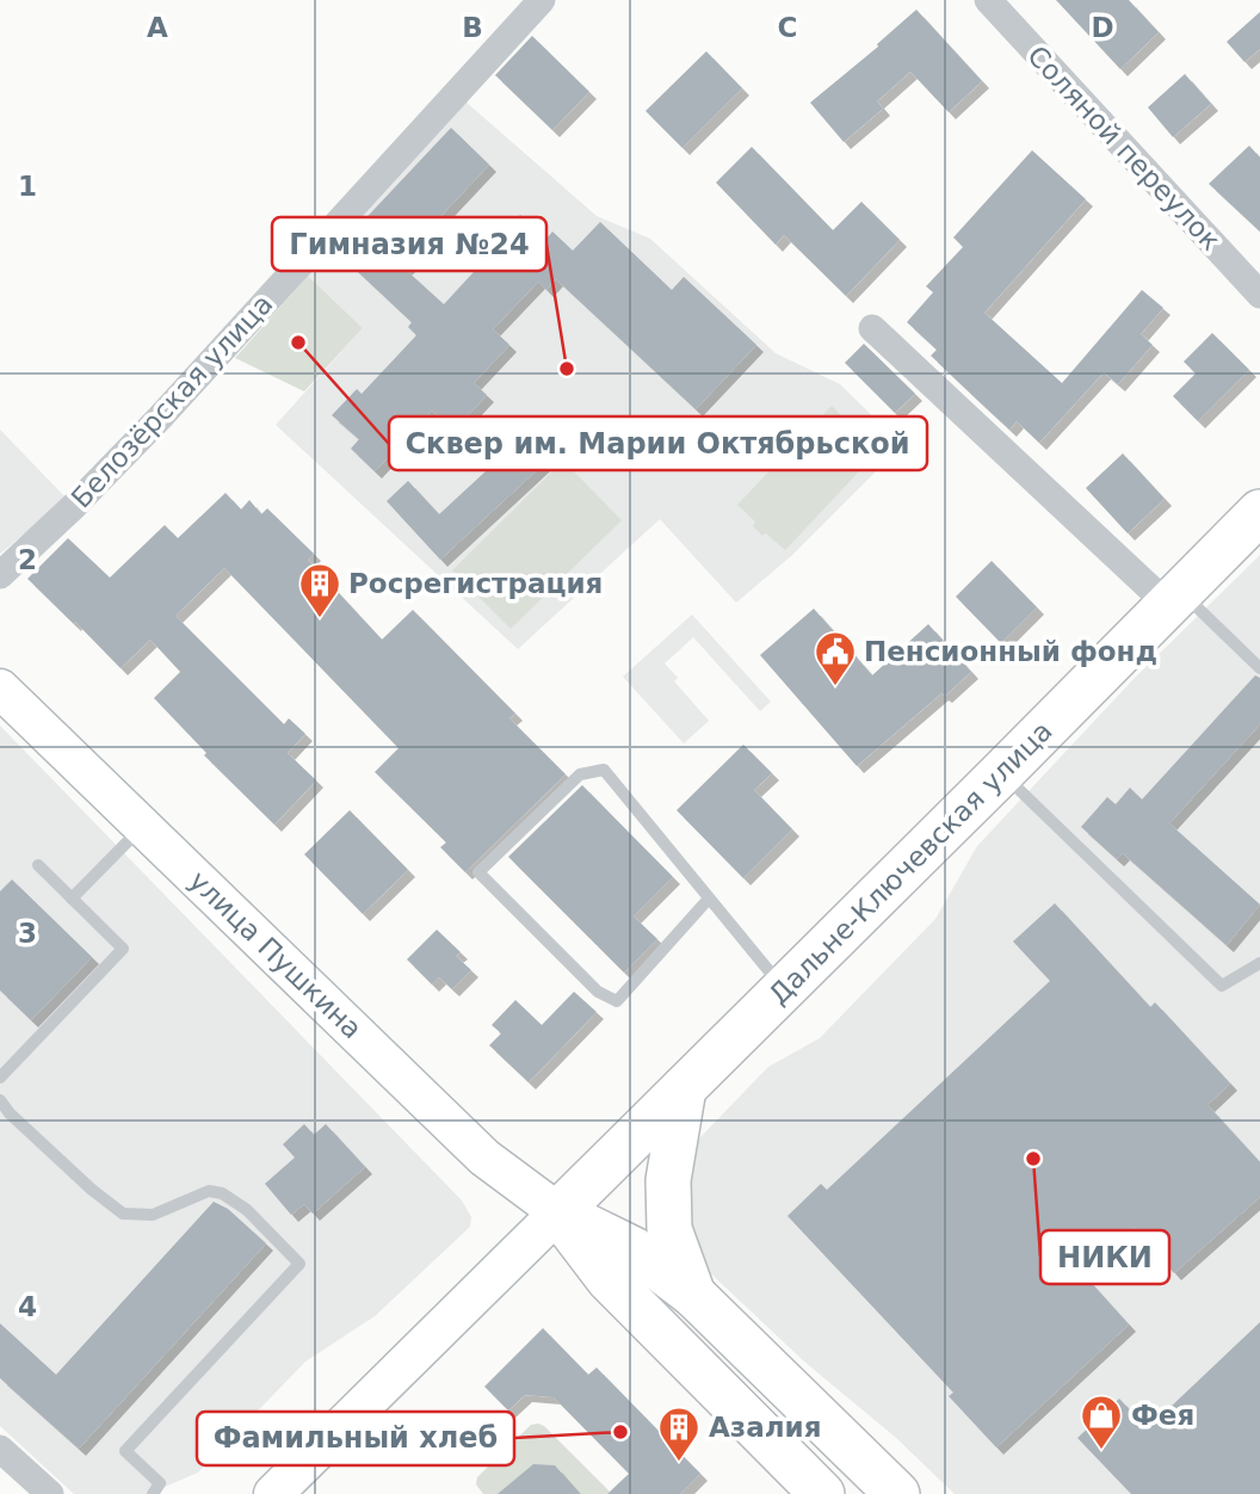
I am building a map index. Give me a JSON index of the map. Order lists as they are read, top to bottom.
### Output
{
  "streets": {
    "main road": ["Дальне-Ключевская улица", "улица Пушкина"],
    "street": ["Соляной переулок", "Белозёрская улица"]
  },
  "crossings": [
    ["Дальне-Ключевская улица", "улица Пушкина"]
  ],
  "places": {
    "other": [
      "Сквер им. Марии Октябрьской",
      "Гимназия №24",
      "НИКИ",
      "Фамильный хлеб"
    ],
    "building": ["Росрегистрация", "Азалия"],
    "public building": ["Пенсионный фонд"],
    "shop": ["Фея"]
  },
  "grid": {
    "columns": [
      "A",
      "B",
      "C",
      "D"
    ],
    "rows": [
      "1",
      "2",
      "3",
      "4"
    ]
  }
}
